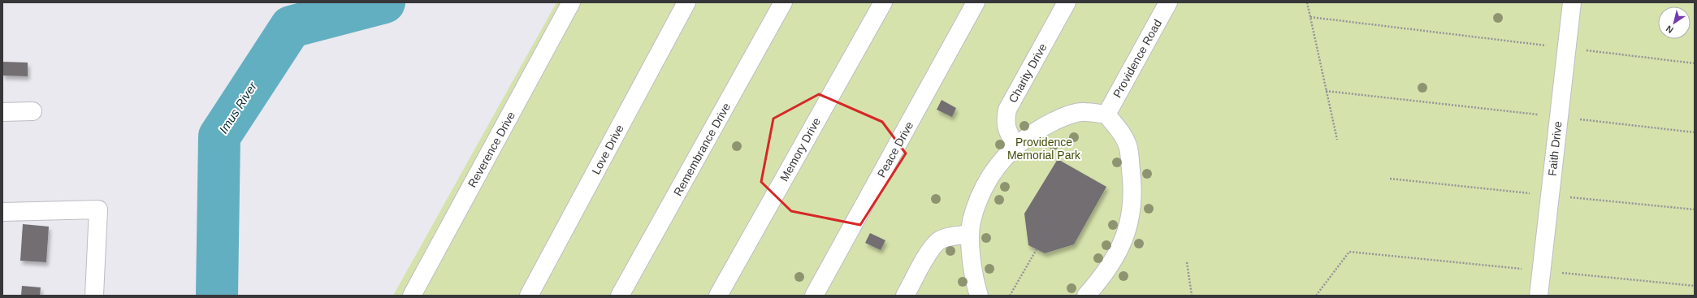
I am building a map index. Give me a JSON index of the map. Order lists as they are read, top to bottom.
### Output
{
  "streets": {
    "street": [
      "Providence Road",
      "Charity Drive",
      "Faith Drive",
      "Reverence Drive",
      "Love Drive",
      "Remembrance Drive",
      "Memory Drive",
      "Peace Drive"
    ]
  },
  "water": ["Imus River"],
  "parks": ["Providence Memorial Park"],
  "north": "bottom left"
}
